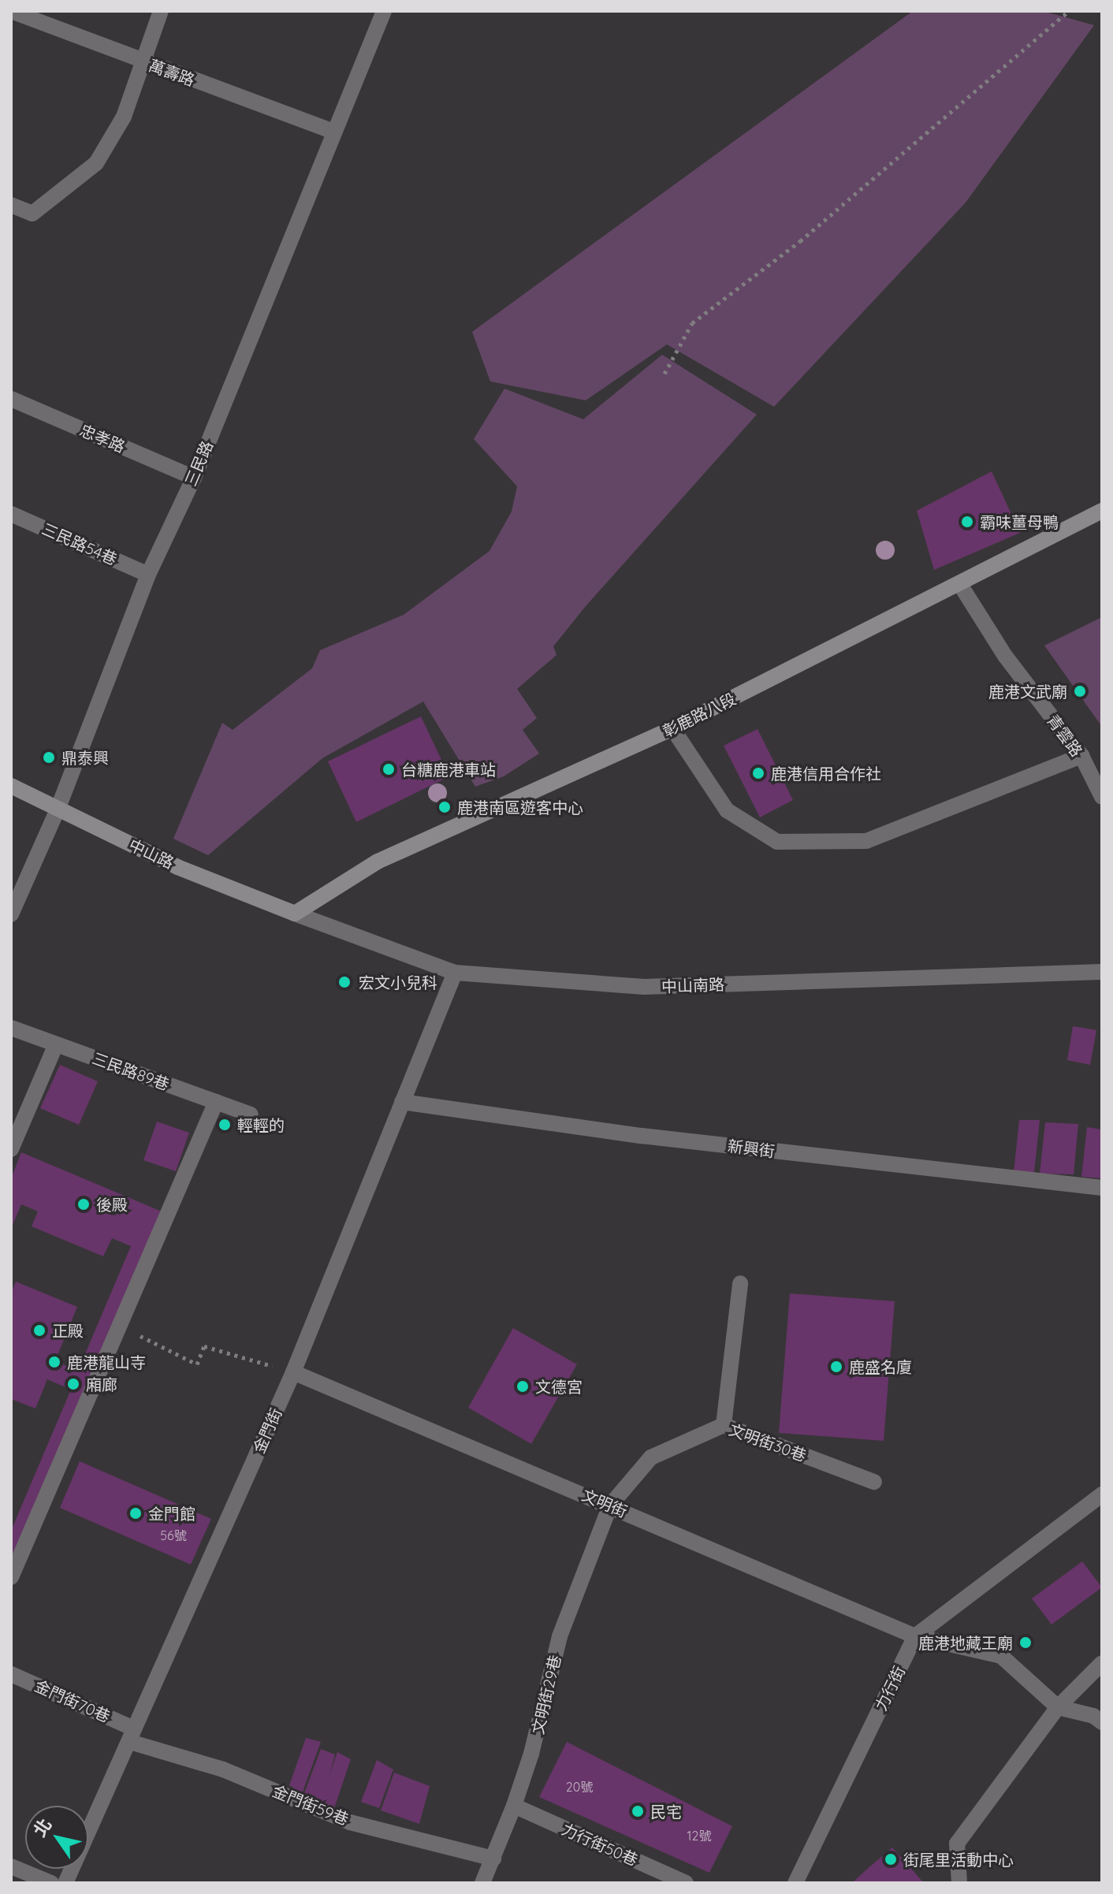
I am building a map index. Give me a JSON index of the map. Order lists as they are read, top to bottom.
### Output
{
  "streets": {
    "street": [
      "萬壽路",
      "忠孝路",
      "三民路",
      "三民路54巷",
      "彰鹿路八段",
      "青雲路",
      "中山路",
      "中山南路",
      "三民路89巷",
      "新興街",
      "金門街",
      "文明街30巷",
      "文明街",
      "力行街",
      "文明街29巷",
      "金門街70巷",
      "金門街59巷",
      "力行街50巷"
    ]
  },
  "crossings": [
    ["萬壽路", "三民路"],
    ["忠孝路", "三民路"],
    ["三民路", "三民路54巷"],
    ["三民路", "中山路"],
    ["彰鹿路八段", "青雲路"],
    ["彰鹿路八段", "中山路"],
    ["彰鹿路八段", "中山南路"],
    ["中山路", "中山南路"],
    ["中山南路", "金門街"],
    ["新興街", "金門街"],
    ["金門街", "文明街"],
    ["金門街", "金門街70巷"],
    ["金門街", "金門街59巷"],
    ["文明街30巷", "文明街"],
    ["文明街30巷", "文明街29巷"],
    ["文明街", "力行街"],
    ["文明街", "文明街29巷"],
    ["文明街29巷", "金門街59巷"],
    ["文明街29巷", "力行街50巷"],
    ["金門街70巷", "金門街59巷"]
  ],
  "places": [
    "霸味薑母鴨",
    "鹿港文武廟",
    "鼎泰興",
    "台糖鹿港車站",
    "鹿港信用合作社",
    "鹿港南區遊客中心",
    "宏文小兒科",
    "輕輕的",
    "後殿",
    "正殿",
    "鹿港龍山寺",
    "鹿盛名廈",
    "廂廊",
    "文德宮",
    "金門館",
    "鹿港地藏王廟",
    "民宅",
    "街尾里活動中心"
  ],
  "house_numbers": ["56號", "20號", "12號"],
  "north": "top left"
}
